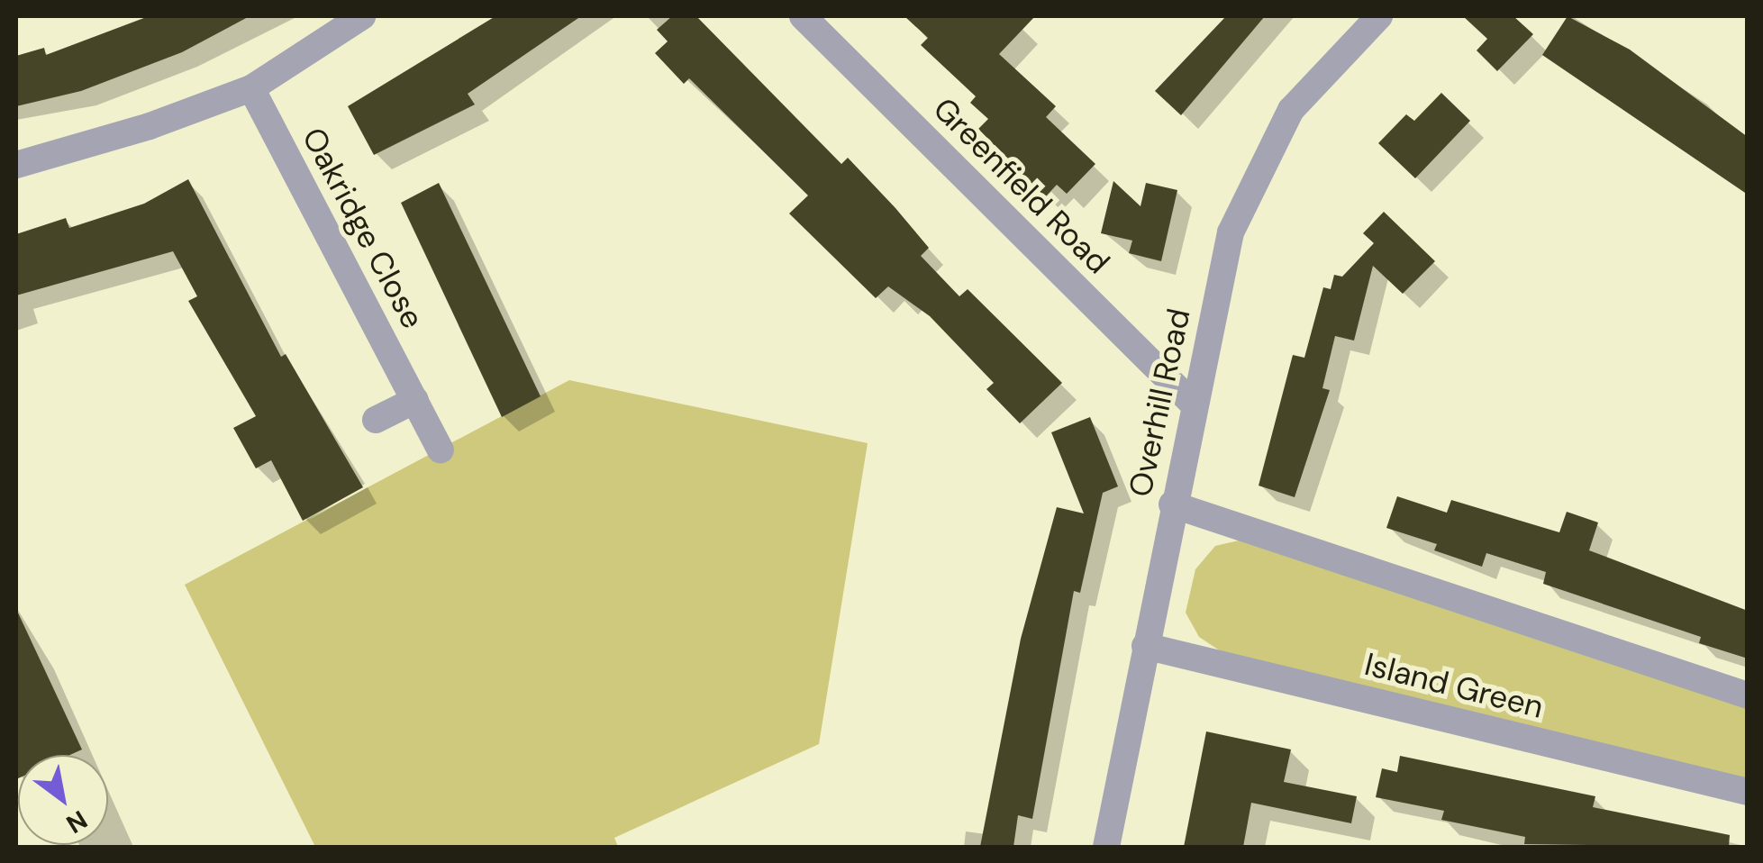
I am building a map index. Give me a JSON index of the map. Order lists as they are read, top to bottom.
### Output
{
  "streets": {
    "street": [
      "Greenfield Road",
      "Oakridge Close",
      "Overhill Road",
      "Island Green"
    ]
  },
  "crossings": [
    ["Greenfield Road", "Overhill Road"],
    ["Overhill Road", "Island Green"]
  ],
  "north": "bottom right"
}
